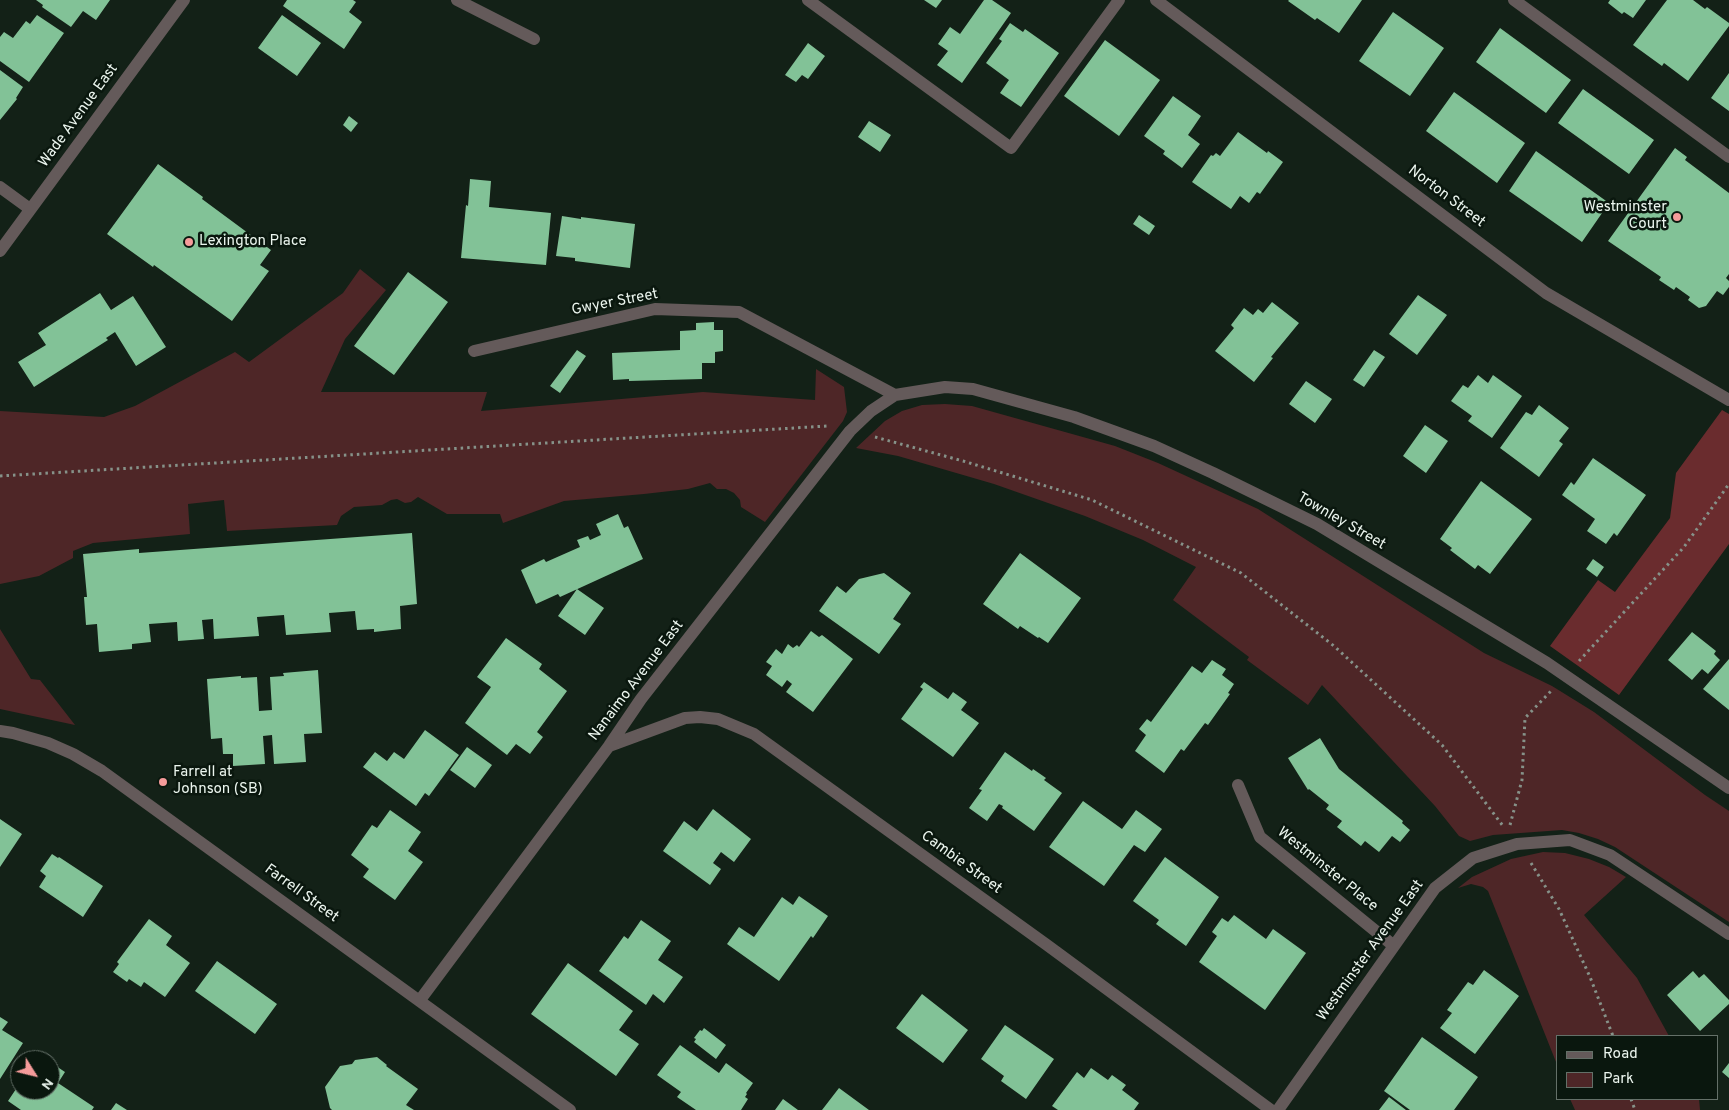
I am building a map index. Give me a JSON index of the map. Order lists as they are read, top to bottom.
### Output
{
  "streets": {
    "street": [
      "Wade Avenue East",
      "Norton Street",
      "Gwyer Street",
      "Townley Street",
      "Nanaimo Avenue East",
      "Cambie Street",
      "Westminster Place",
      "Farrell Street",
      "Westminster Avenue East"
    ]
  },
  "crossings": [
    ["Gwyer Street", "Townley Street"],
    ["Gwyer Street", "Nanaimo Avenue East"],
    ["Townley Street", "Nanaimo Avenue East"],
    ["Nanaimo Avenue East", "Cambie Street"],
    ["Nanaimo Avenue East", "Farrell Street"],
    ["Westminster Place", "Westminster Avenue East"]
  ],
  "places": ["Westminster Court", "Lexington Place", "Farrell at Johnson (SB)"],
  "legend": ["Road", "Park"],
  "north": "bottom right"
}
